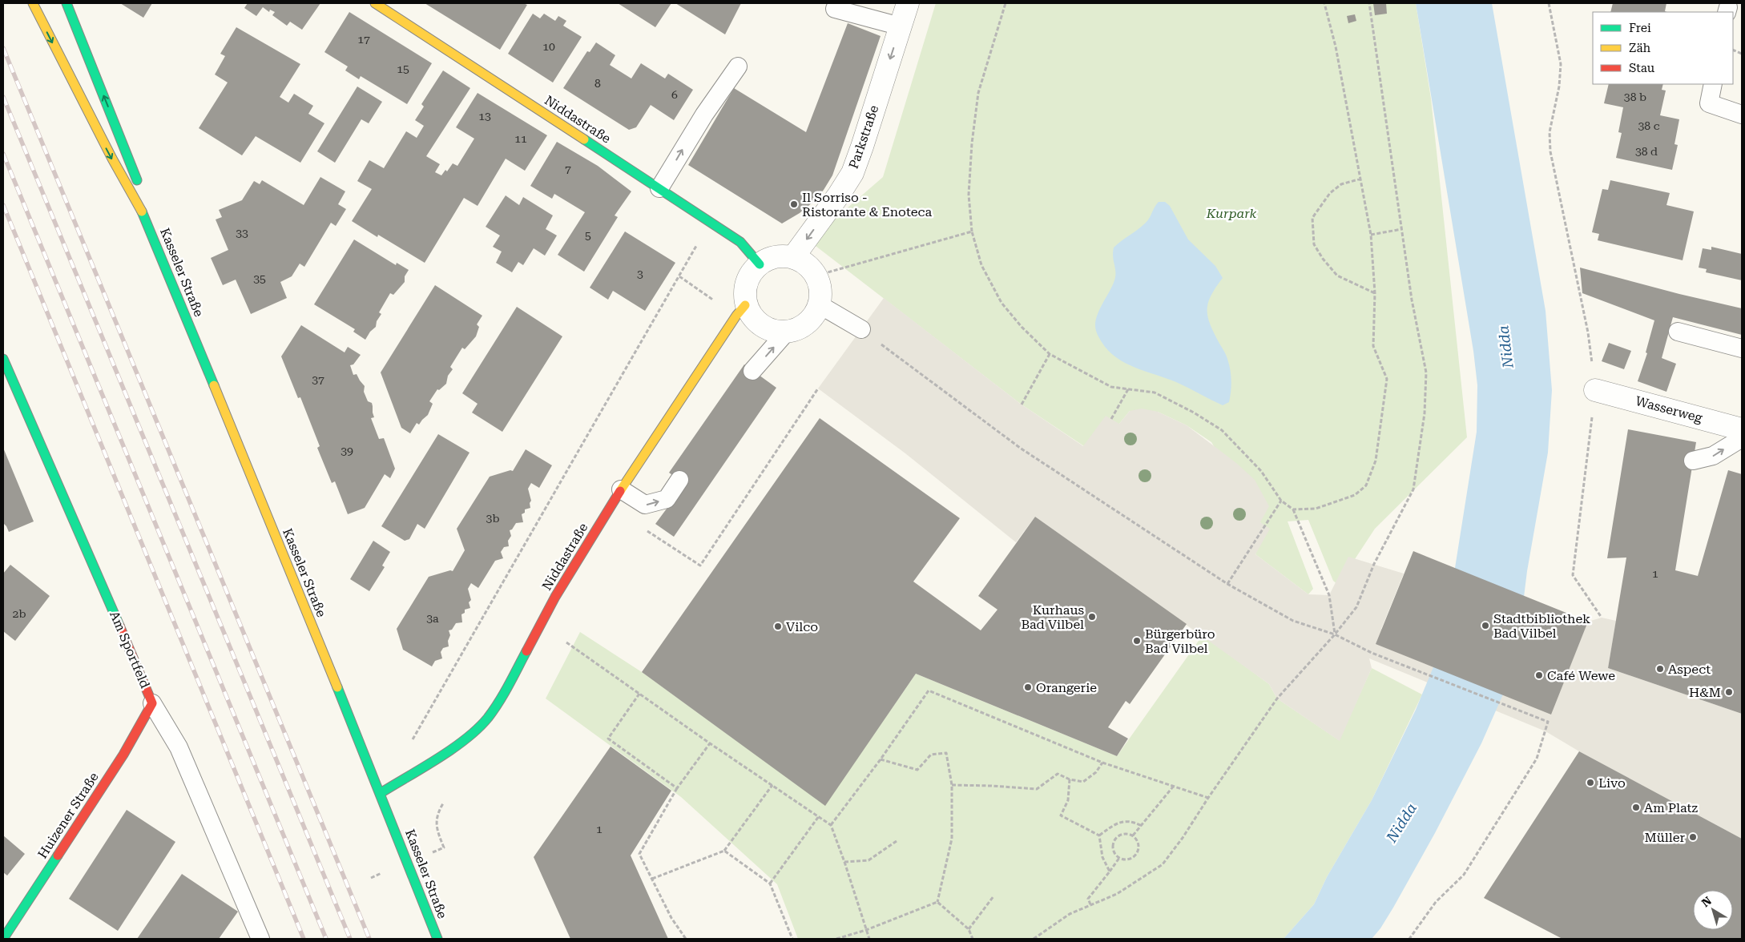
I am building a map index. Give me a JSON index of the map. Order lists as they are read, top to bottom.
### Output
{
  "streets": {
    "street": [
      "Niddastraße",
      "Parkstraße",
      "Kasseler Straße",
      "Wasserweg",
      "Am Sportfeld",
      "Huizener Straße"
    ]
  },
  "crossings": [
    ["Niddastraße", "Parkstraße"],
    ["Niddastraße", "Kasseler Straße"],
    ["Am Sportfeld", "Huizener Straße"]
  ],
  "one_way": ["Parkstraße"],
  "water": ["Nidda"],
  "parks": ["Kurpark"],
  "places": [
    "Il Sorriso - Ristorante & Enoteca",
    "Kurhaus Bad Vilbel",
    "Stadtbibliothek Bad Vilbel",
    "Vilco",
    "Bürgerbüro Bad Vilbel",
    "Aspect",
    "Café Wewe",
    "Orangerie",
    "H&M",
    "Livo",
    "Am Platz",
    "Müller"
  ],
  "house_numbers": [
    "17",
    "10",
    "15",
    "8",
    "6",
    "38 b",
    "13",
    "38 c",
    "11",
    "38 d",
    "7",
    "33",
    "5",
    "3",
    "35",
    "37",
    "39",
    "3b",
    "1",
    "2b",
    "3a",
    "1"
  ],
  "legend": ["Frei", "Zäh", "Stau"],
  "north": "top left"
}
